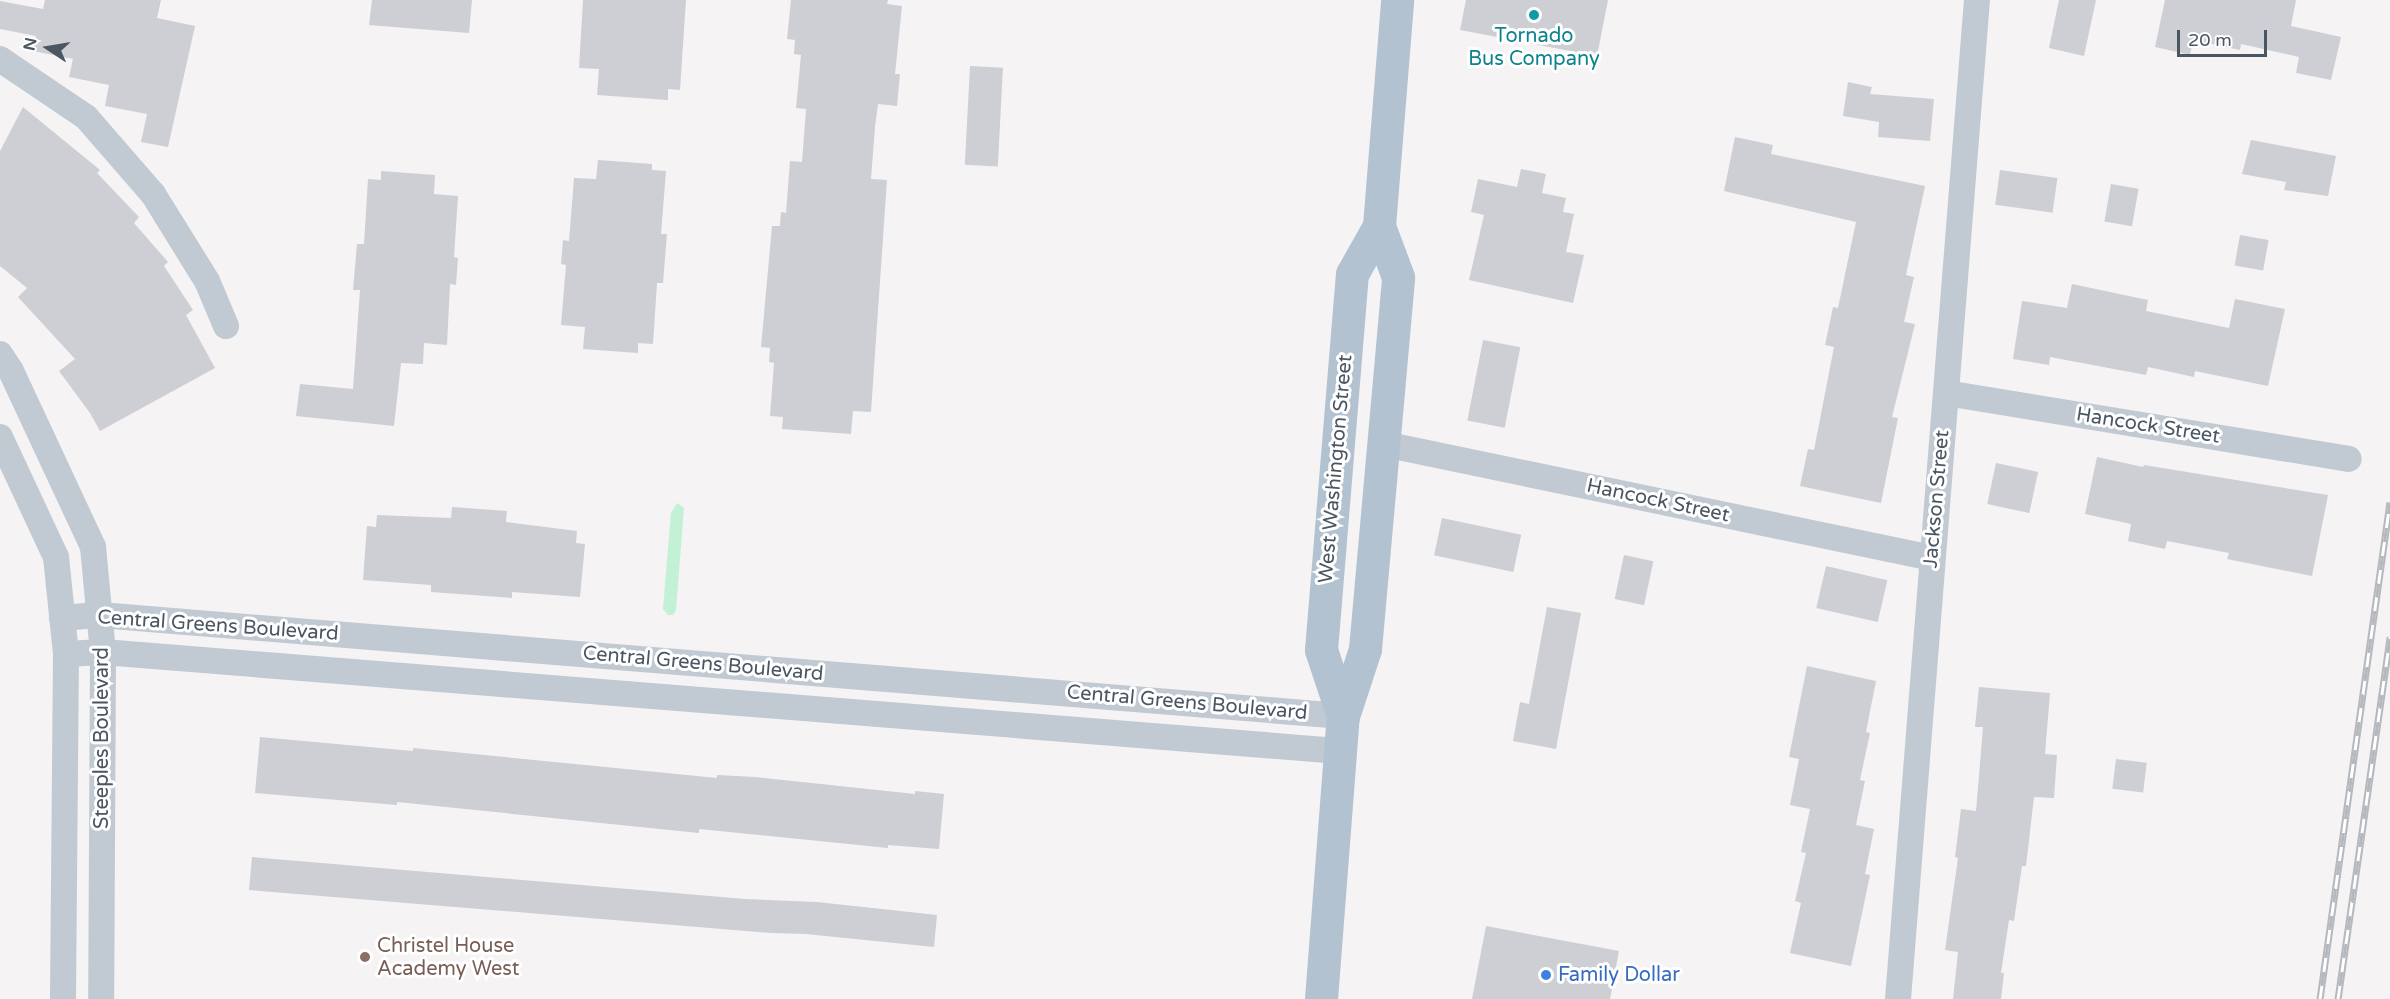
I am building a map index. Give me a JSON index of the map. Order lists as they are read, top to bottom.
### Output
{
  "streets": {
    "main road": ["West Washington Street"],
    "street": [
      "Hancock Street",
      "Jackson Street",
      "Central Greens Boulevard",
      "Steeples Boulevard"
    ]
  },
  "crossings": [
    ["Hancock Street", "West Washington Street"],
    ["Hancock Street", "Jackson Street"],
    ["West Washington Street", "Central Greens Boulevard"],
    ["Central Greens Boulevard", "Steeples Boulevard"]
  ],
  "places": ["Tornado Bus Company", "Christel House Academy West", "Family Dollar"],
  "scale_bar": "20 m",
  "north": "left"
}
